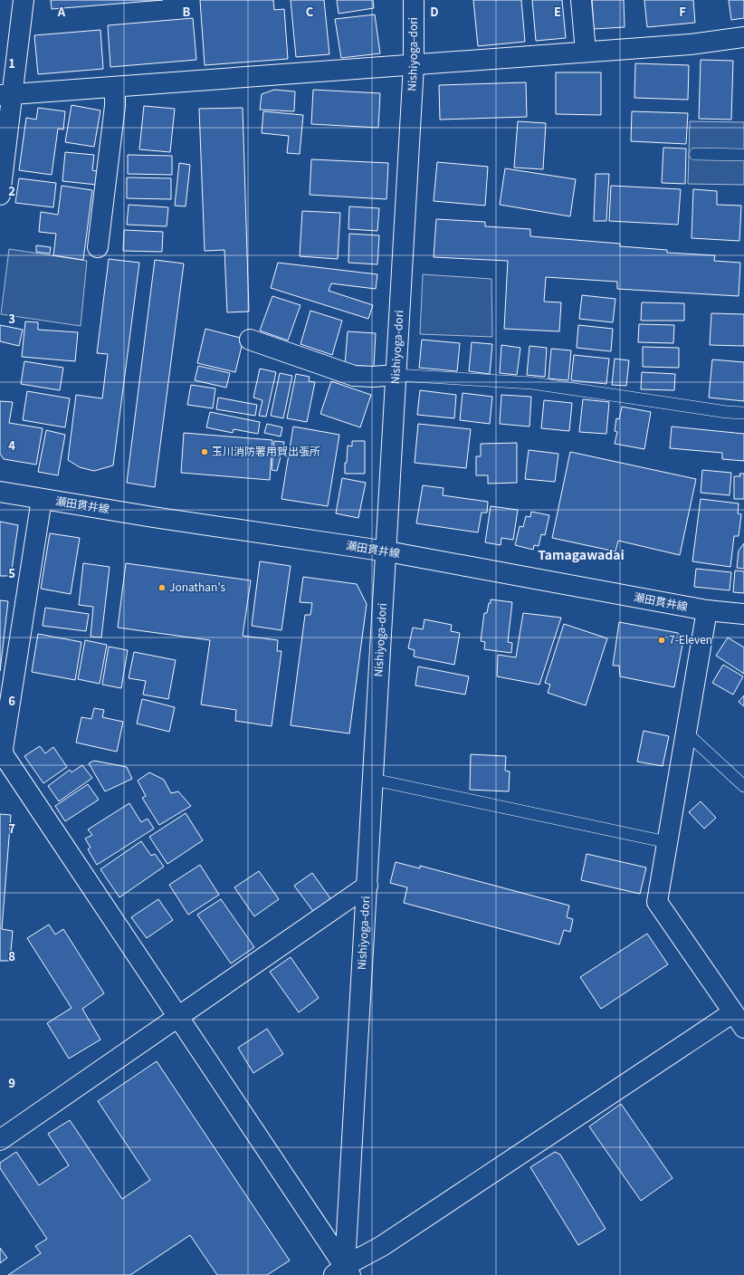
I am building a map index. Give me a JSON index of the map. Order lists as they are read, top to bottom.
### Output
{
  "streets": {
    "street": ["Nishiyoga-dori", "瀬田貫井線"]
  },
  "crossings": [
    ["Nishiyoga-dori", "瀬田貫井線"]
  ],
  "districts": ["Tamagawadai"],
  "places": ["玉川消防署用賀出張所", "Jonathan's", "7-Eleven"],
  "grid": {
    "columns": [
      "A",
      "B",
      "C",
      "D",
      "E",
      "F"
    ],
    "rows": [
      "1",
      "2",
      "3",
      "4",
      "5",
      "6",
      "7",
      "8",
      "9"
    ]
  }
}
